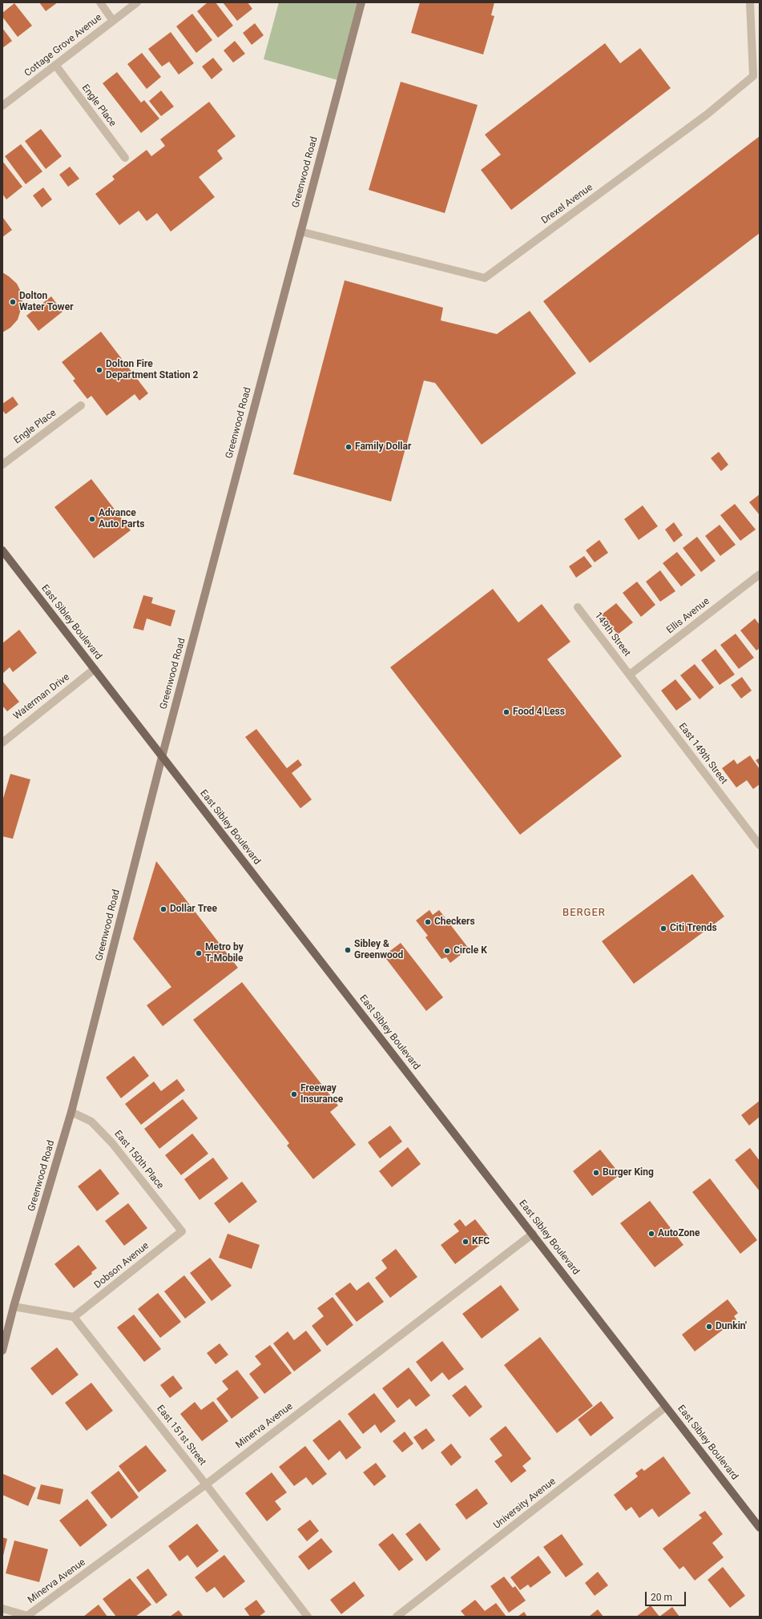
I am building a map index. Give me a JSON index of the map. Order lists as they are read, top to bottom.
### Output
{
  "streets": {
    "main road": ["East Sibley Boulevard"],
    "street": [
      "Cottage Grove Avenue",
      "Engle Place",
      "Greenwood Road",
      "Drexel Avenue",
      "Ellis Avenue",
      "149th Street",
      "Waterman Drive",
      "East 149th Street",
      "East 150th Place",
      "Dobson Avenue",
      "Minerva Avenue",
      "East 151st Street",
      "University Avenue"
    ]
  },
  "crossings": [
    ["Cottage Grove Avenue", "Engle Place"],
    ["Greenwood Road", "Drexel Avenue"],
    ["Greenwood Road", "East Sibley Boulevard"],
    ["Greenwood Road", "East 150th Place"],
    ["Ellis Avenue", "149th Street"],
    ["Ellis Avenue", "East 149th Street"],
    ["East Sibley Boulevard", "Waterman Drive"],
    ["East Sibley Boulevard", "Minerva Avenue"],
    ["East Sibley Boulevard", "University Avenue"],
    ["149th Street", "East 149th Street"],
    ["East 150th Place", "Dobson Avenue"],
    ["Dobson Avenue", "East 151st Street"],
    ["Minerva Avenue", "East 151st Street"]
  ],
  "districts": ["BERGER"],
  "places": [
    "Dolton Water Tower",
    "Dolton Fire Department Station 2",
    "Family Dollar",
    "Advance Auto Parts",
    "Food 4 Less",
    "Dollar Tree",
    "Checkers",
    "Citi Trends",
    "Sibley & Greenwood",
    "Circle K",
    "Metro by T-Mobile",
    "Freeway Insurance",
    "Burger King",
    "AutoZone",
    "KFC",
    "Dunkin'"
  ],
  "scale_bar": "20 m"
}
